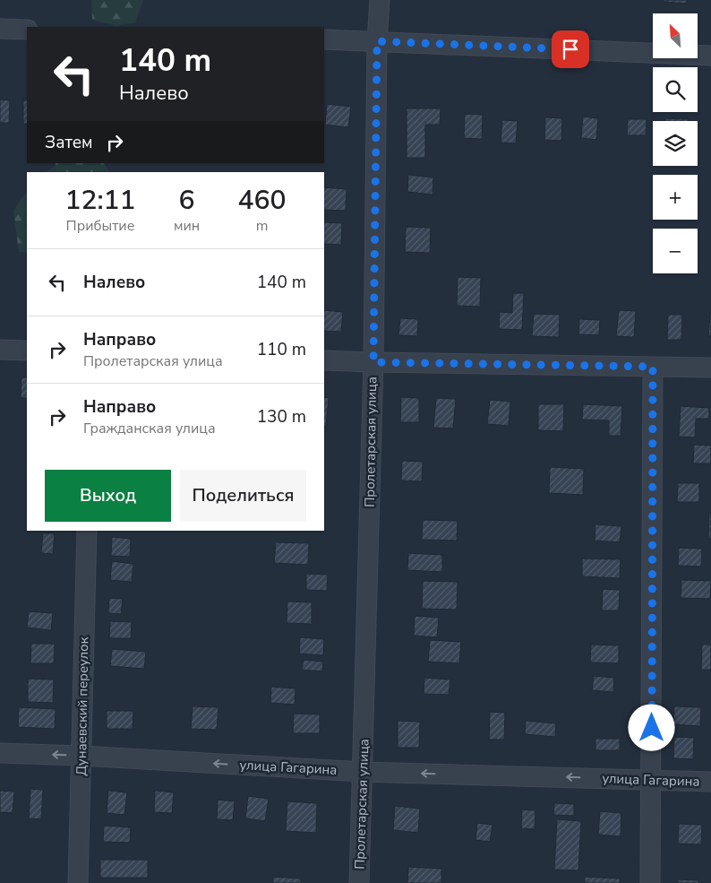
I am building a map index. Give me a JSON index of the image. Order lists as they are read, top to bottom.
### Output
{
  "streets": {
    "street": ["Пролетарская улица", "Дунаевский переулок", "улица Гагарина"]
  },
  "crossings": [
    ["Пролетарская улица", "улица Гагарина"],
    ["Дунаевский переулок", "улица Гагарина"]
  ],
  "one_way": ["улица Гагарина"],
  "north": "top left",
  "page": {
    "map_buttons": ["+", "−"],
    "turn": ["140 m", "Налево"],
    "then": "Затем",
    "eta": [
      "12:11",
      "Прибытие",
      "6",
      "мин",
      "460",
      "m"
    ],
    "list": [
      {
        "name": "Налево",
        "value": "140 m"
      },
      {
        "name": "Направо",
        "note": "Пролетарская улица",
        "value": "110 m"
      },
      {
        "name": "Направо",
        "note": "Гражданская улица",
        "value": "130 m"
      }
    ],
    "buttons": ["Выход", "Поделиться"]
  }
}
